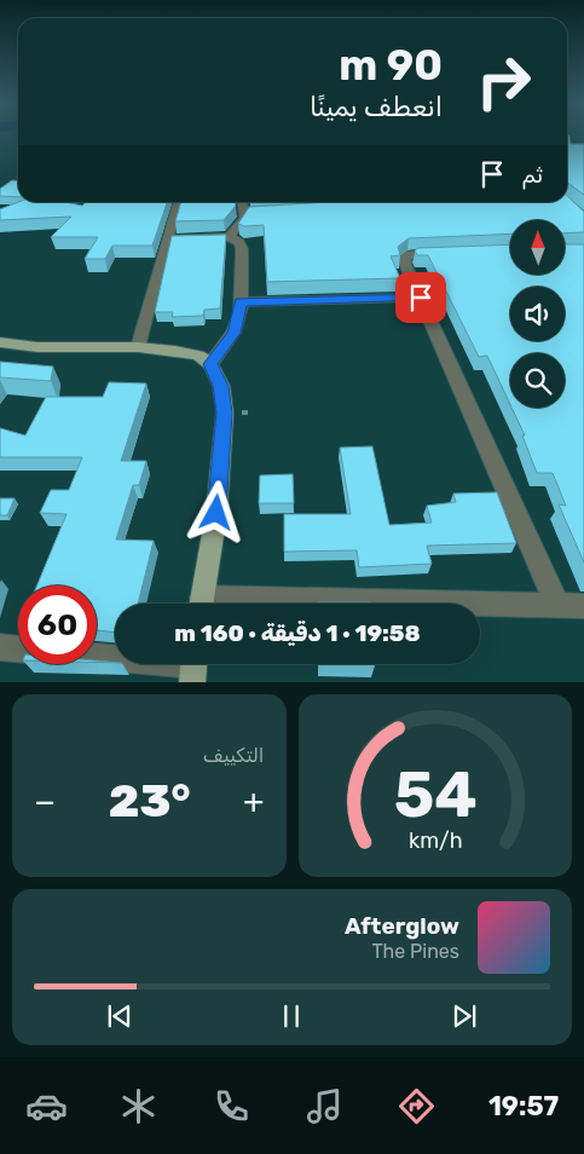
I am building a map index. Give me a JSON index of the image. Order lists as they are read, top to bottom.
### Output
{
  "north": "top",
  "page": {
    "turn": ["90 m", "انعطف يمينًا"],
    "then": "ثم",
    "limit": "60",
    "trip": "19:58 · 1 دقيقة · 160 m",
    "tile": "التكييف",
    "heat": ["−", "23°", "+"],
    "song": ["Afterglow", "The Pines"],
    "tabs": "19:57",
    "gauge": ["54", "km/h"]
  }
}
